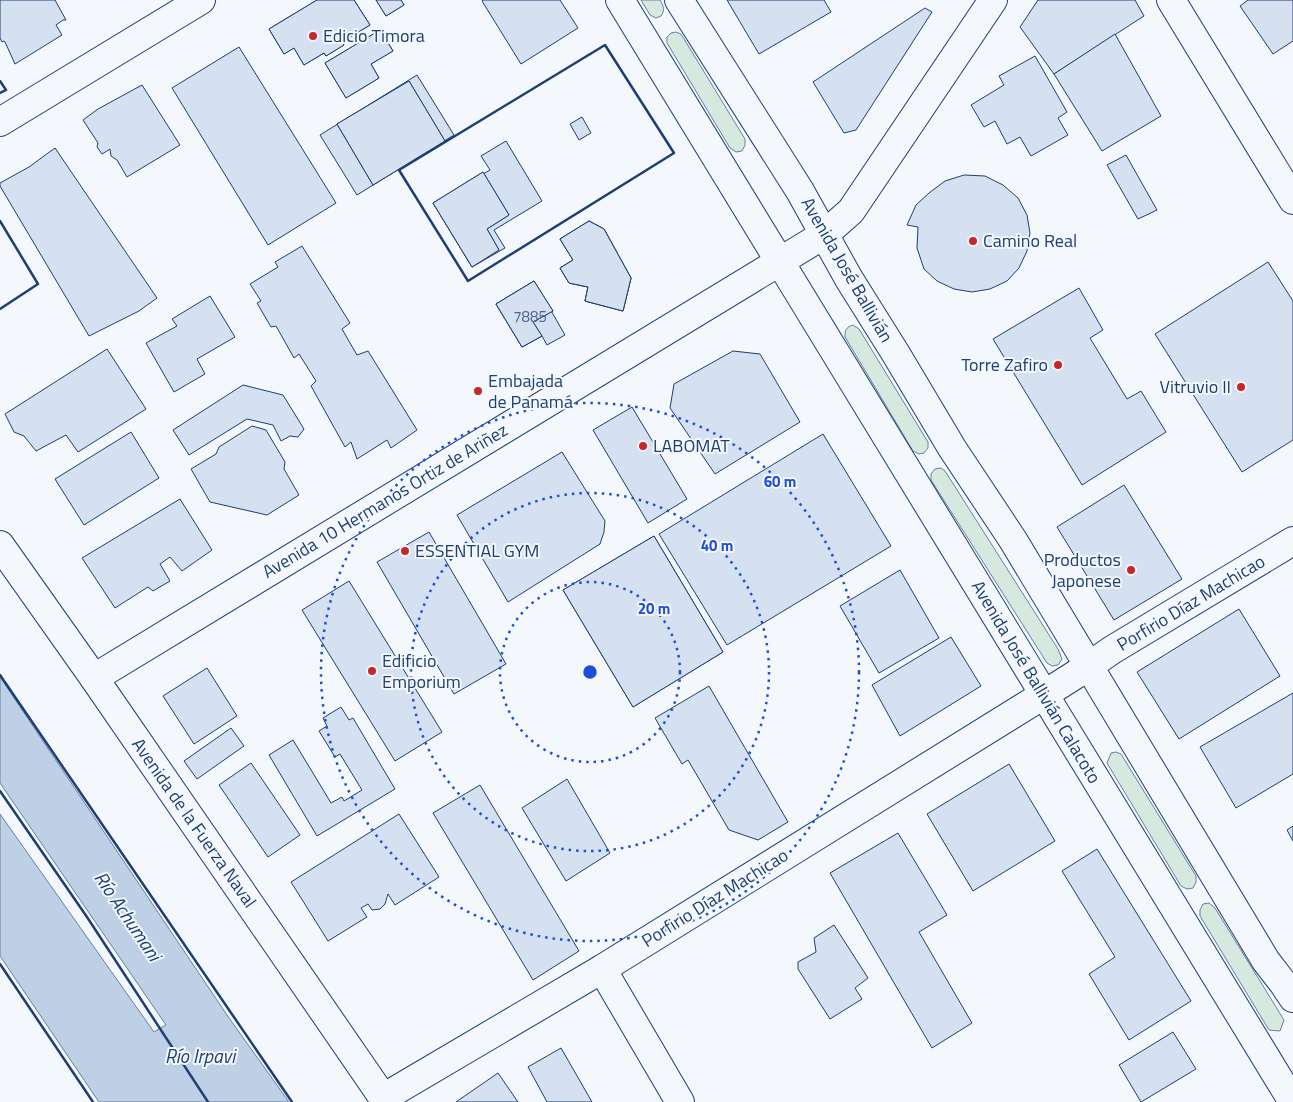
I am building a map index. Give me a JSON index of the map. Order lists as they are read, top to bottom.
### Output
{
  "streets": {
    "main road": [
      "Avenida José Ballivián",
      "Avenida 10 Hermanos Ortiz de Ariñez",
      "Porfirio Díaz Machicao",
      "Avenida José Ballivián Calacoto",
      "Avenida de la Fuerza Naval"
    ]
  },
  "crossings": [
    ["Avenida José Ballivián", "Avenida 10 Hermanos Ortiz de Ariñez"],
    ["Avenida José Ballivián", "Porfirio Díaz Machicao"],
    ["Avenida 10 Hermanos Ortiz de Ariñez", "Avenida José Ballivián Calacoto"],
    ["Avenida 10 Hermanos Ortiz de Ariñez", "Avenida de la Fuerza Naval"],
    ["Porfirio Díaz Machicao", "Avenida José Ballivián Calacoto"],
    ["Porfirio Díaz Machicao", "Avenida de la Fuerza Naval"]
  ],
  "water": ["Río Achumani", "Río Irpavi"],
  "places": [
    "Edicio Timora",
    "Camino Real",
    "Torre Zafiro",
    "Vitruvio II",
    "Embajada de Panamá",
    "LABOMAT",
    "ESSENTIAL GYM",
    "Productos Japonese",
    "Edificio Emporium"
  ],
  "house_numbers": ["7885"],
  "rings": ["60 m", "40 m", "20 m"]
}
